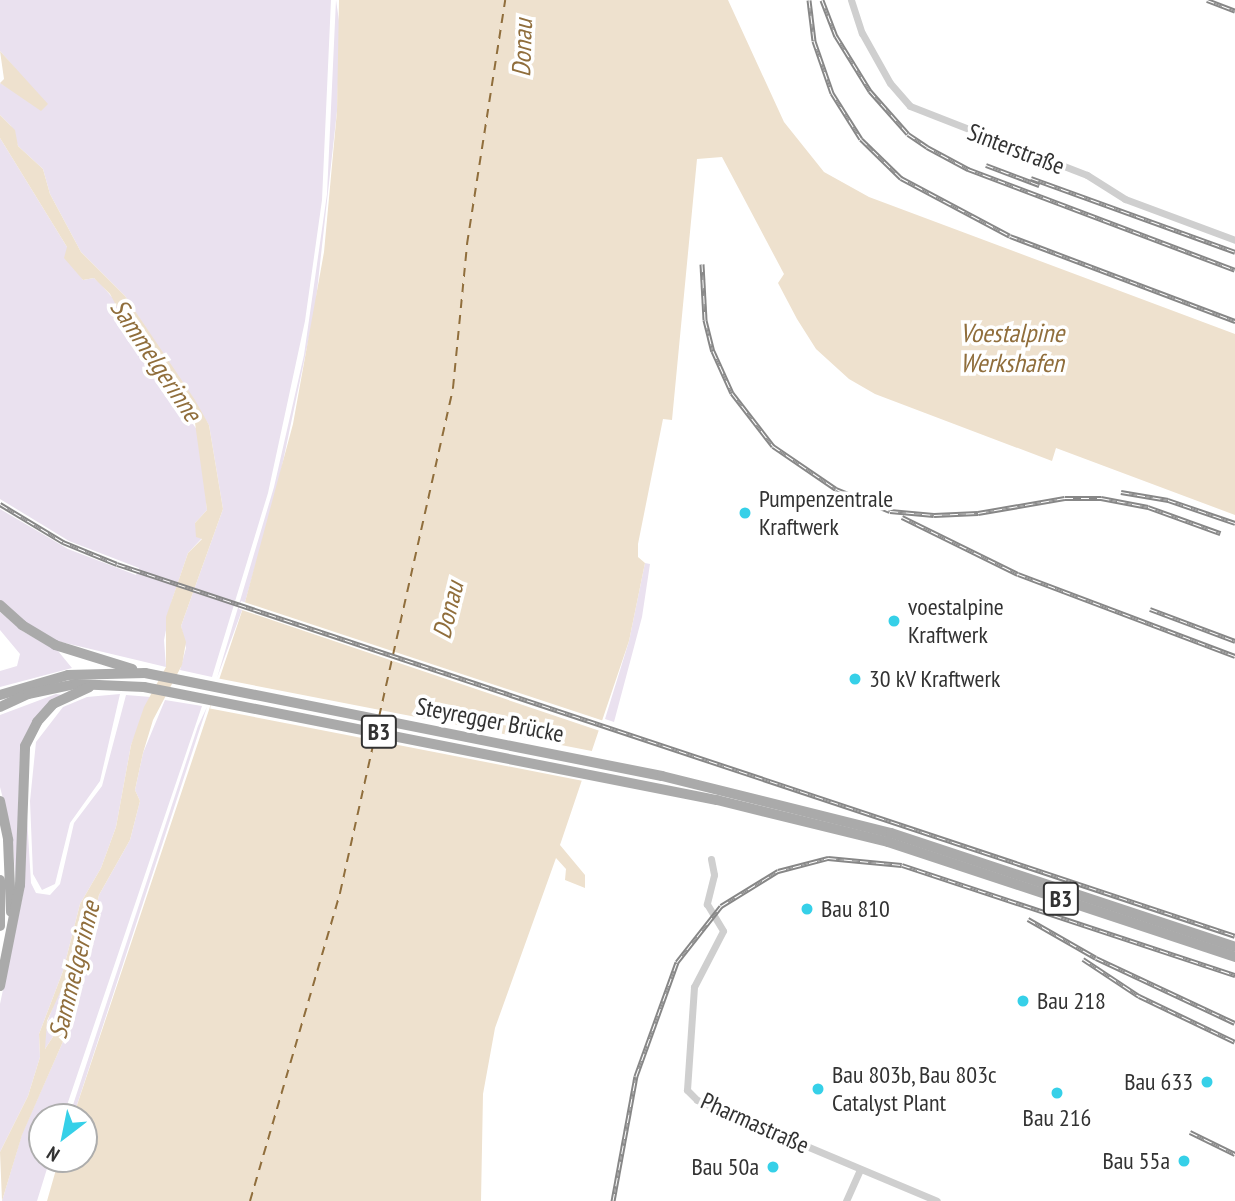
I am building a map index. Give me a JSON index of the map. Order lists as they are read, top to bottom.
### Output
{
  "streets": {
    "main road": ["Steyregger Brücke", "B3"],
    "street": ["Sinterstraße", "Pharmastraße"]
  },
  "crossings": [
    ["Steyregger Brücke", "B3"]
  ],
  "water": ["Donau", "Voestalpine Werkshafen", "Sammelgerinne"],
  "places": [
    "Pumpenzentrale Kraftwerk",
    "voestalpine Kraftwerk",
    "30 kV Kraftwerk",
    "Bau 810",
    "Bau 218",
    "Bau 633",
    "Bau 803b, Bau 803c Catalyst Plant",
    "Bau 216",
    "Bau 55a",
    "Bau 50a"
  ],
  "north": "bottom left"
}
